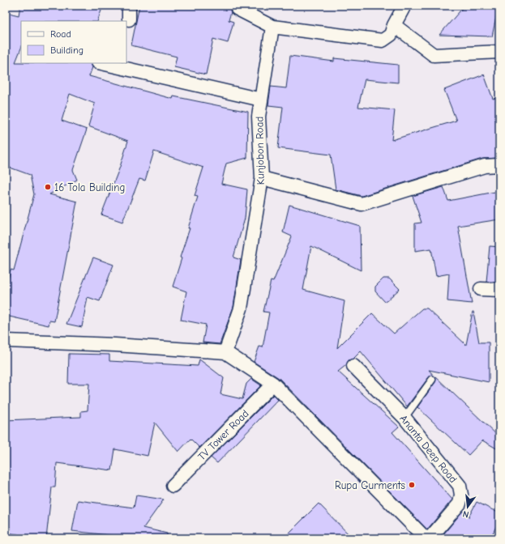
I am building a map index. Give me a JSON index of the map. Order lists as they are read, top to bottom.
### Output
{
  "streets": {
    "street": ["Kunjobon Road", "TV Tower Road", "Ananta Deep Road"]
  },
  "places": ["16 Tola Building", "Rupa Gurments"],
  "legend": ["Road", "Building"],
  "north": "bottom"
}
